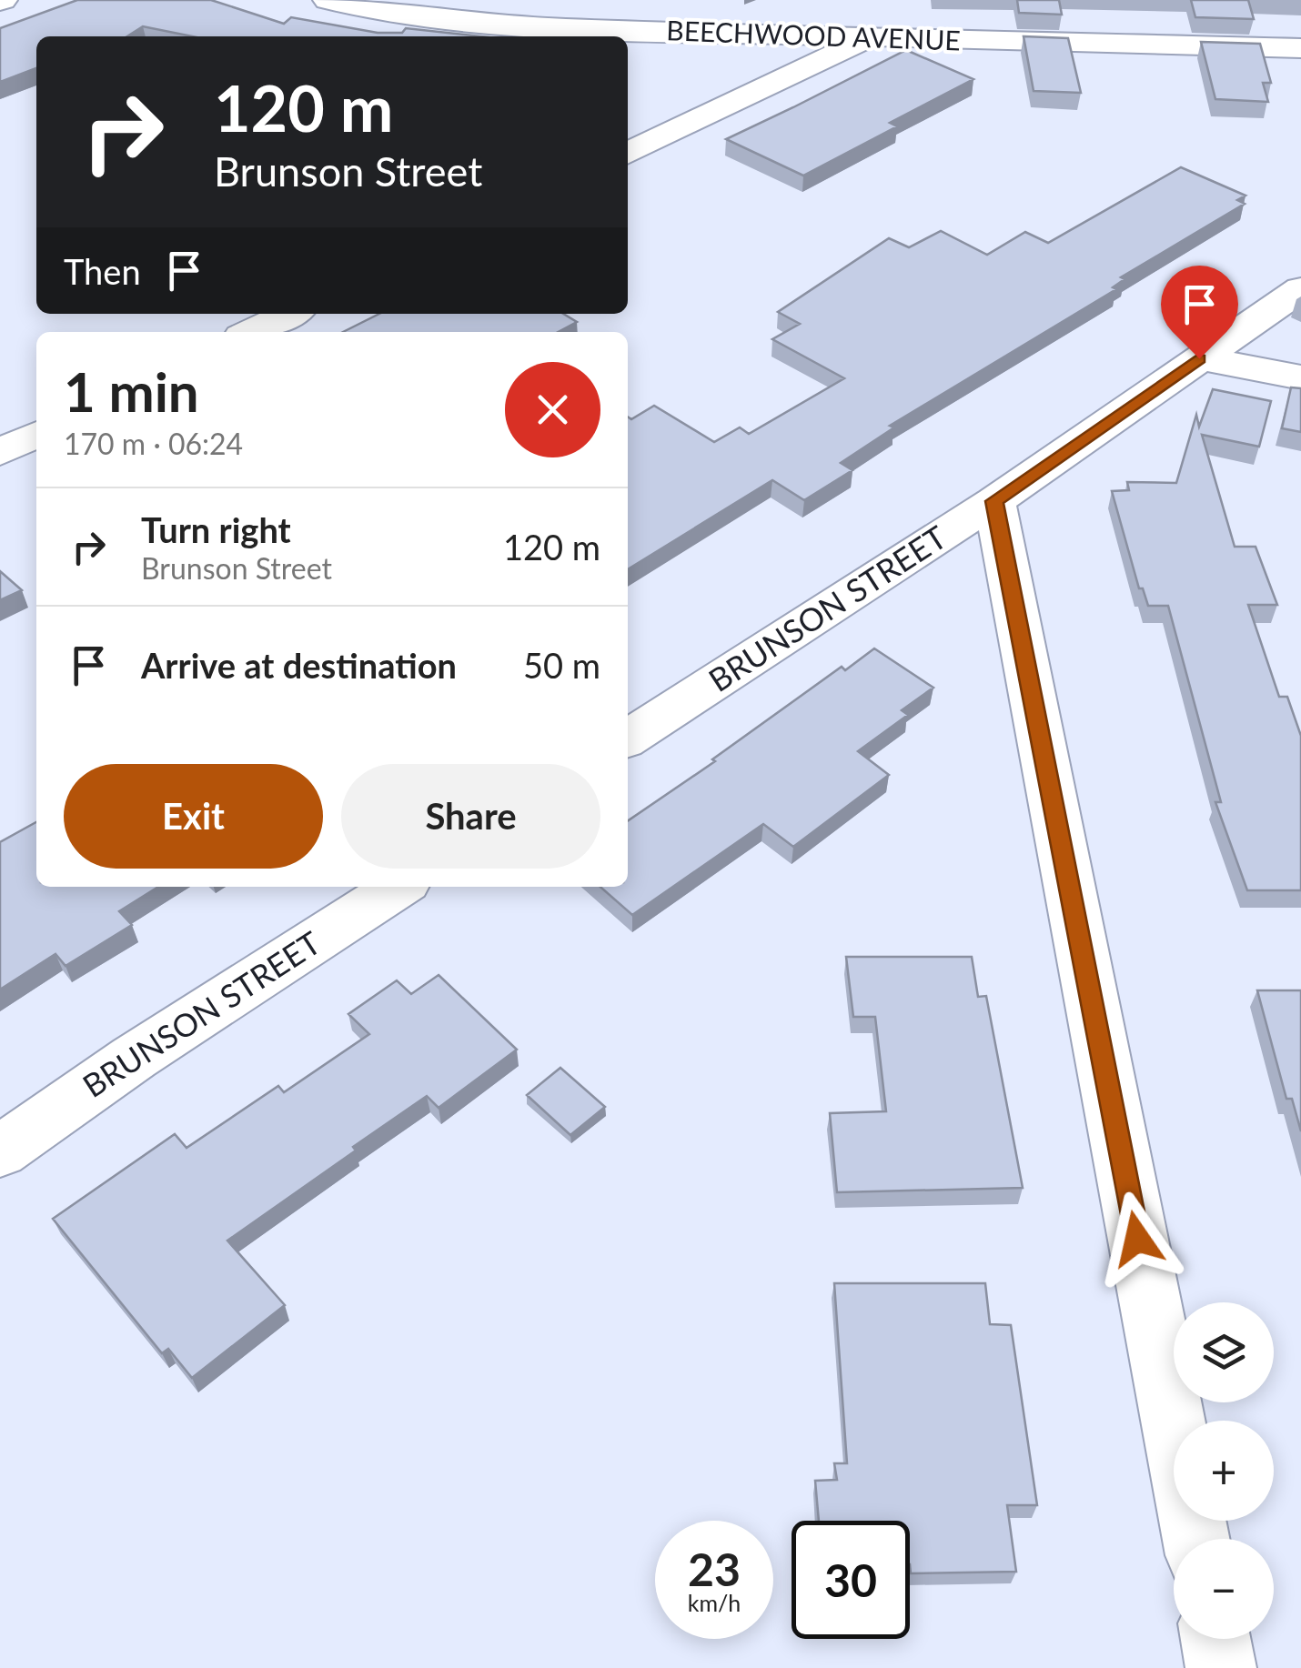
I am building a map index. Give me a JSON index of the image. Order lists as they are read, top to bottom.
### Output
{
  "streets": {
    "street": ["BEECHWOOD AVENUE", "BRUNSON STREET"]
  },
  "page": {
    "turn": ["120 m", "Brunson Street"],
    "then": "Then",
    "heading": ["1 min", "170 m · 06:24"],
    "list": [
      {
        "name": "Turn right",
        "note": "Brunson Street",
        "value": "120 m"
      },
      {
        "name": "Arrive at destination",
        "value": "50 m"
      }
    ],
    "buttons": ["Exit", "Share"],
    "map_buttons": ["+", "−"],
    "speed": "23 km/h",
    "limit": "30"
  }
}
